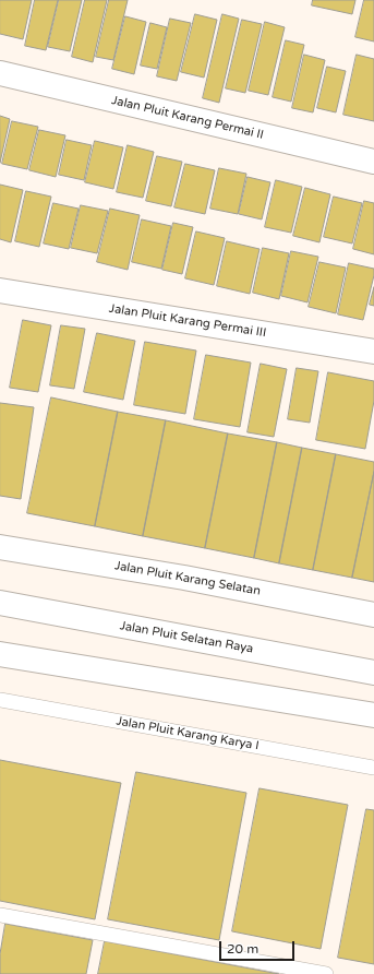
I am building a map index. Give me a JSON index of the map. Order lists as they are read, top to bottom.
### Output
{
  "streets": {
    "street": [
      "Jalan Pluit Karang Permai II",
      "Jalan Pluit Karang Permai III",
      "Jalan Pluit Karang Selatan",
      "Jalan Pluit Selatan Raya"
    ],
    "lane": ["Jalan Pluit Karang Karya I"]
  },
  "scale_bar": "20 m"
}
